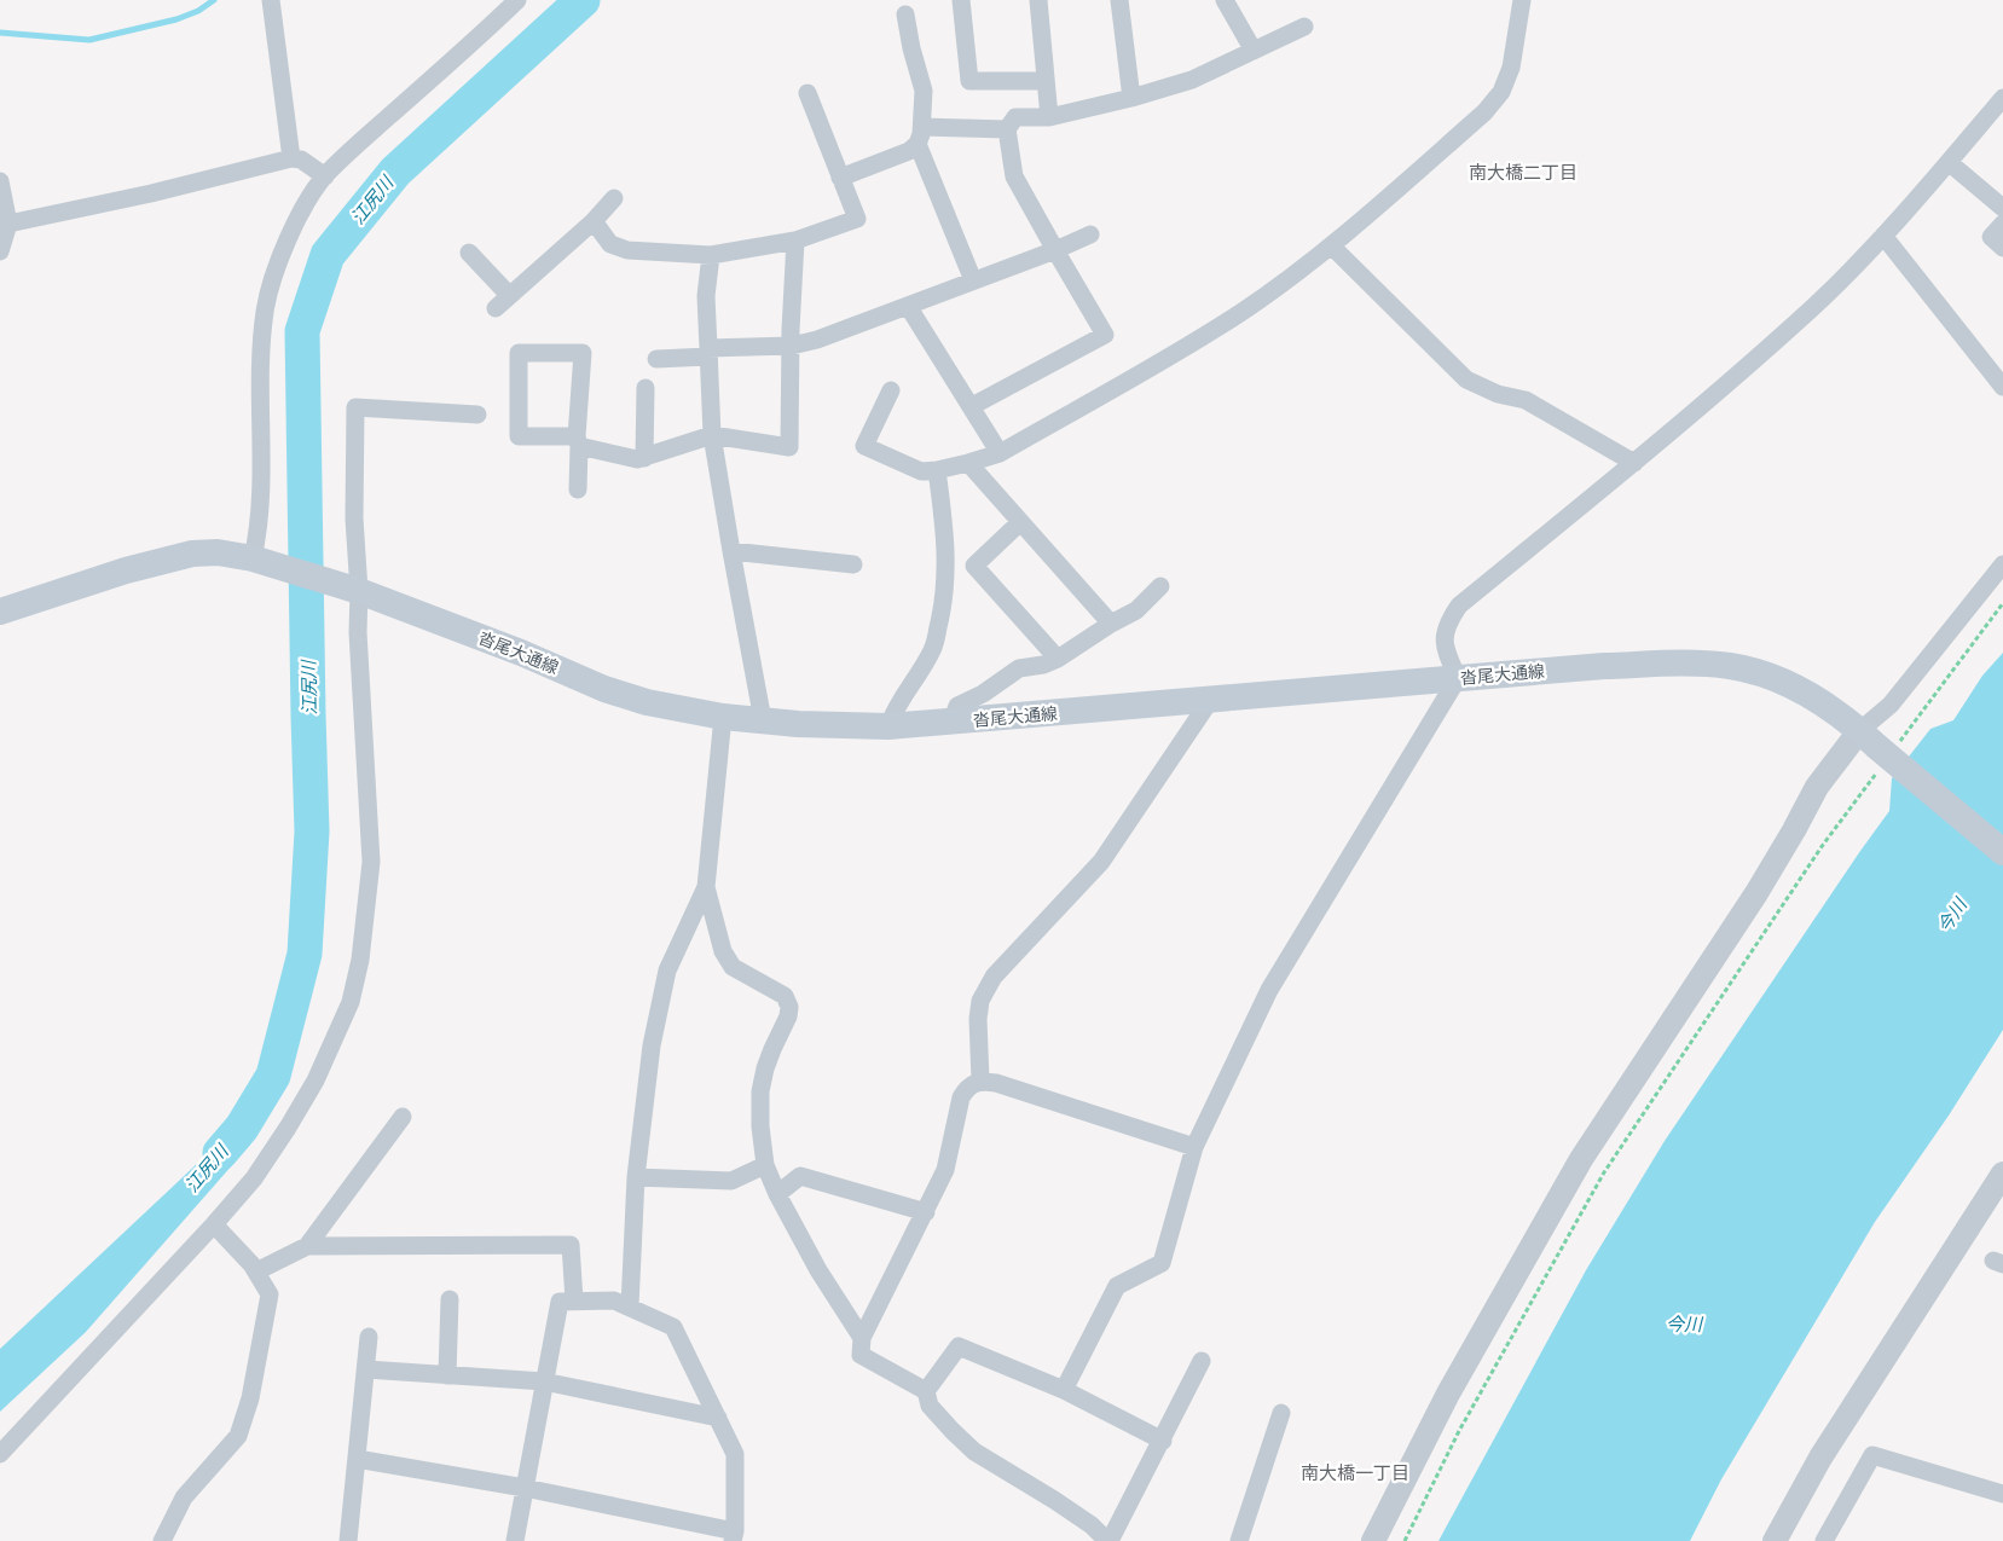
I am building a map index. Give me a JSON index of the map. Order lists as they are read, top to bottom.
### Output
{
  "streets": {
    "main road": ["沓尾大通線"]
  },
  "districts": ["南大橋二丁目", "南大橋一丁目"],
  "water": ["江尻川", "今川"]
}
